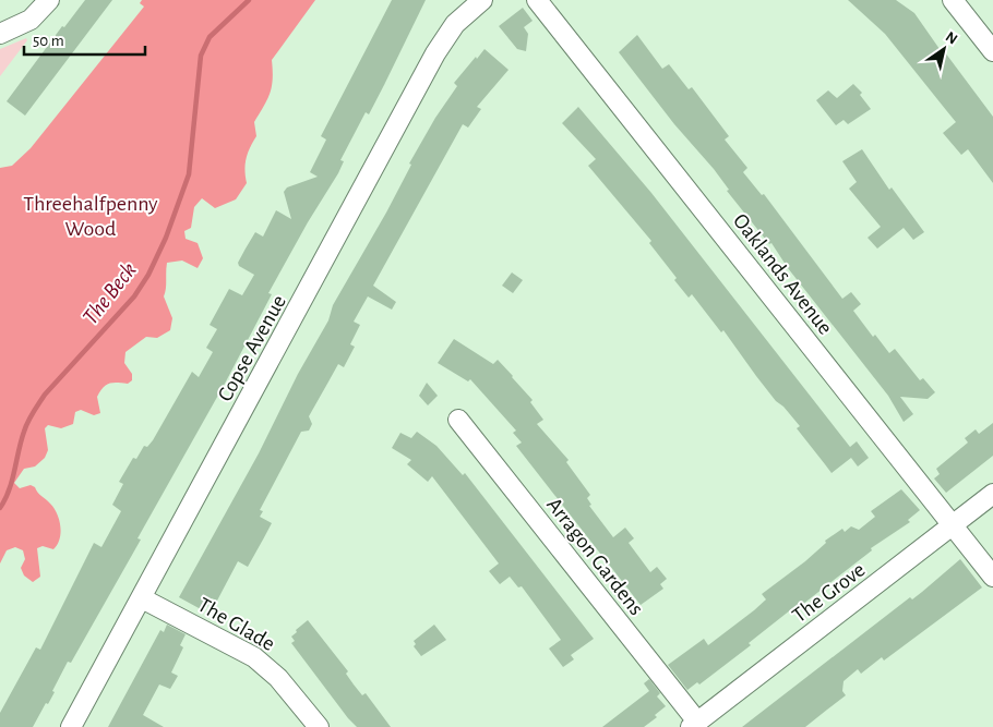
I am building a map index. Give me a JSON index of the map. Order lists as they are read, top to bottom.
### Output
{
  "streets": {
    "street": [
      "Oaklands Avenue",
      "Copse Avenue",
      "Arragon Gardens",
      "The Grove",
      "The Glade"
    ]
  },
  "crossings": [
    ["Oaklands Avenue", "The Grove"],
    ["Copse Avenue", "The Glade"],
    ["Arragon Gardens", "The Grove"]
  ],
  "water": ["The Beck"],
  "parks": ["Threehalfpenny Wood"],
  "scale_bar": "50 m",
  "north": "top right"
}
